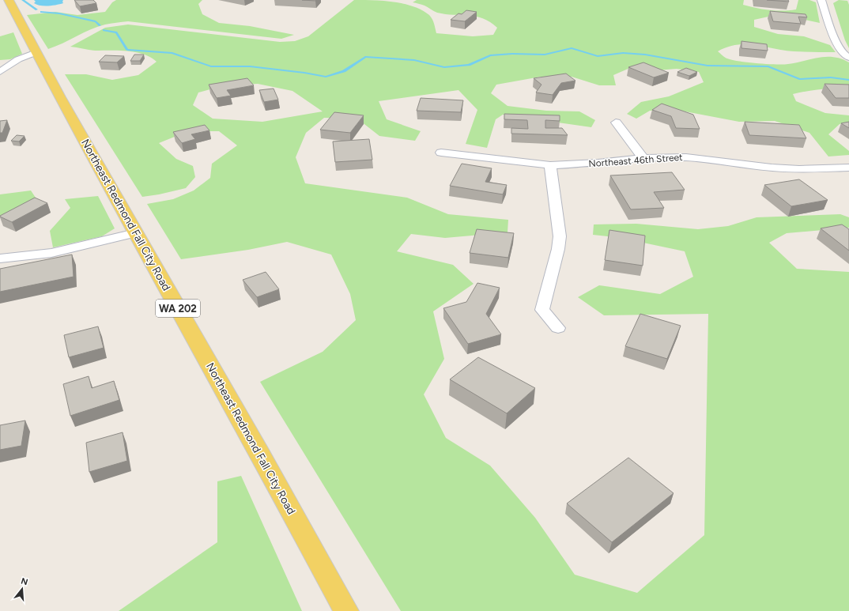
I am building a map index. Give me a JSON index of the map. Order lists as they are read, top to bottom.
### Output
{
  "streets": {
    "main road": ["Northeast Redmond Fall City Road", "WA 202"],
    "street": ["Northeast 46th Street"]
  },
  "north": "top"
}
